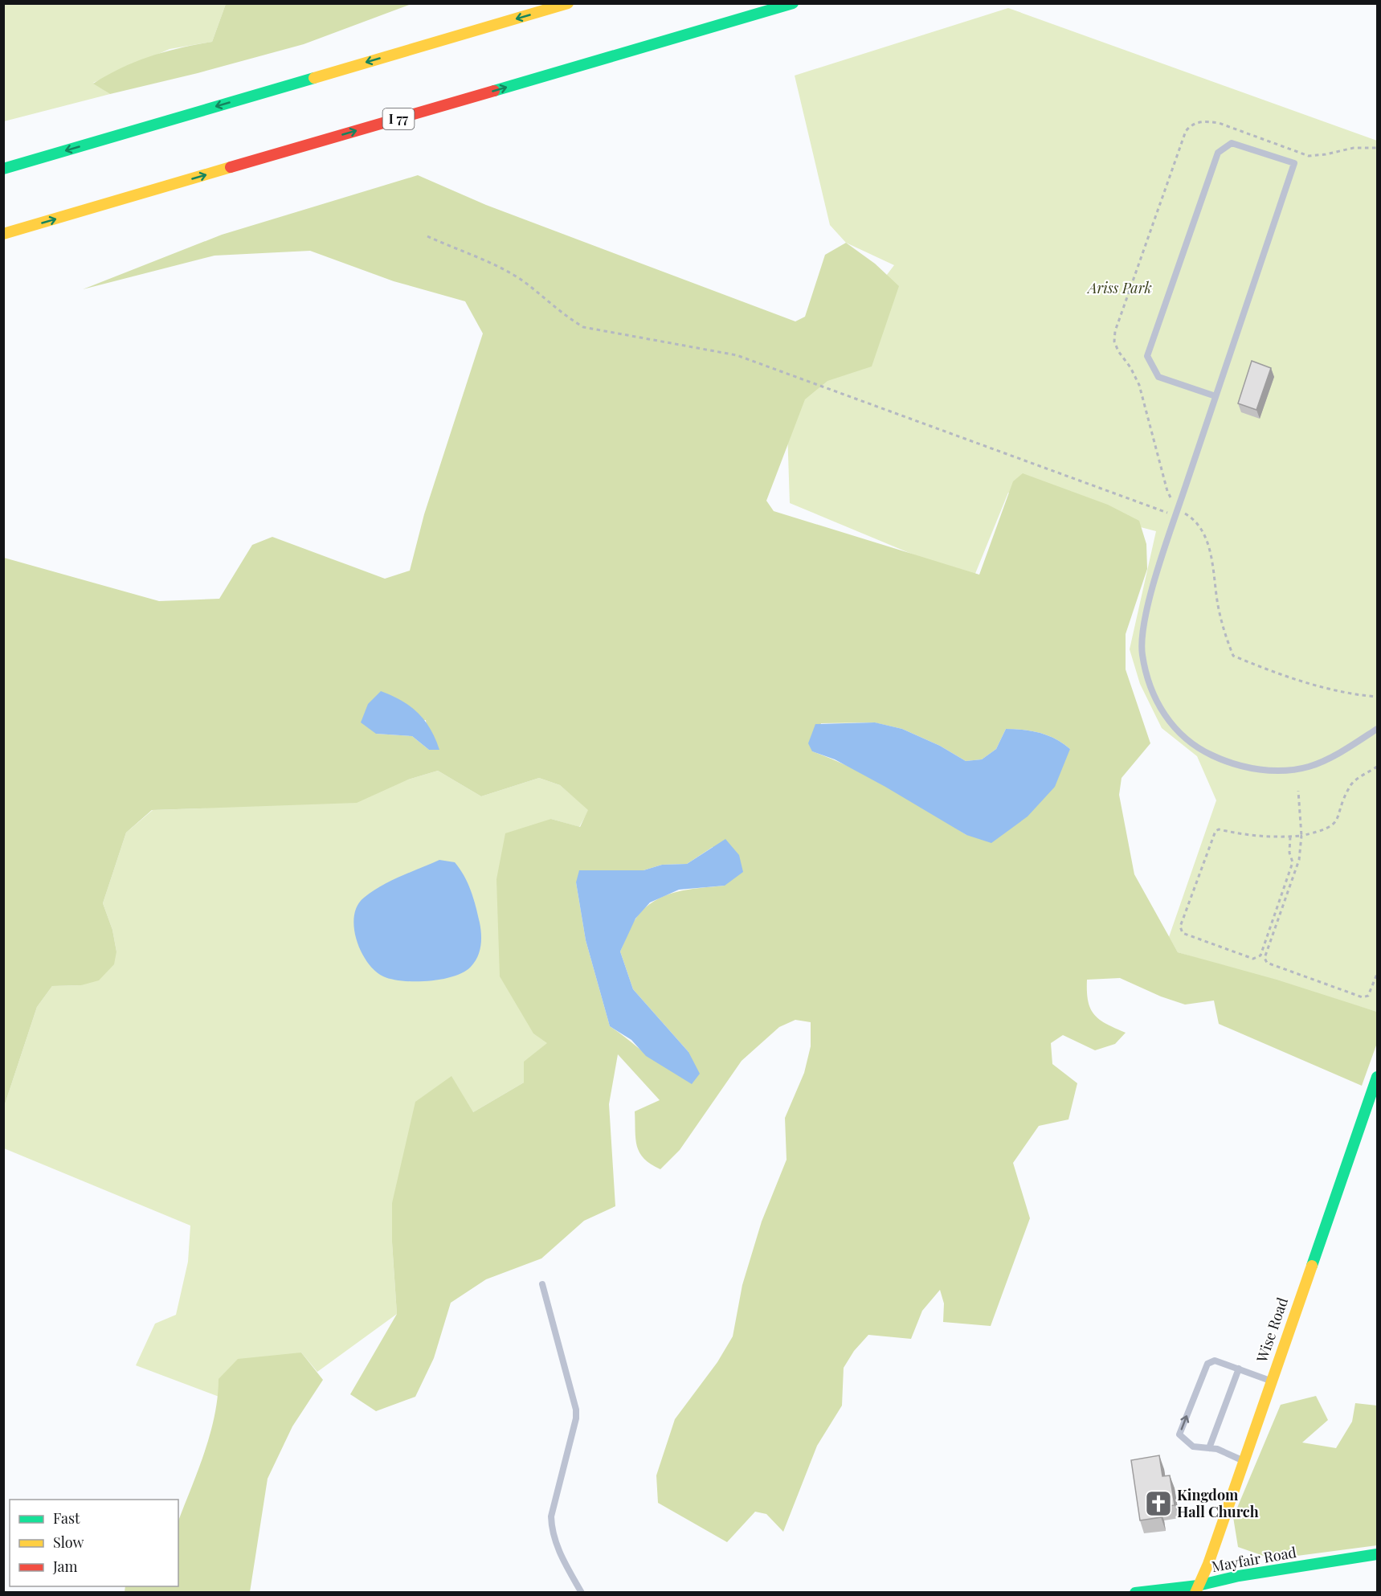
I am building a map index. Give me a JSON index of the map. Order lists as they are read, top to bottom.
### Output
{
  "streets": {
    "main road": ["I 77", "Wise Road", "Mayfair Road"]
  },
  "crossings": [
    ["Wise Road", "Mayfair Road"]
  ],
  "parks": ["Ariss Park"],
  "places": {
    "church": ["Kingdom Hall Church"]
  },
  "legend": ["Fast", "Slow", "Jam"]
}
